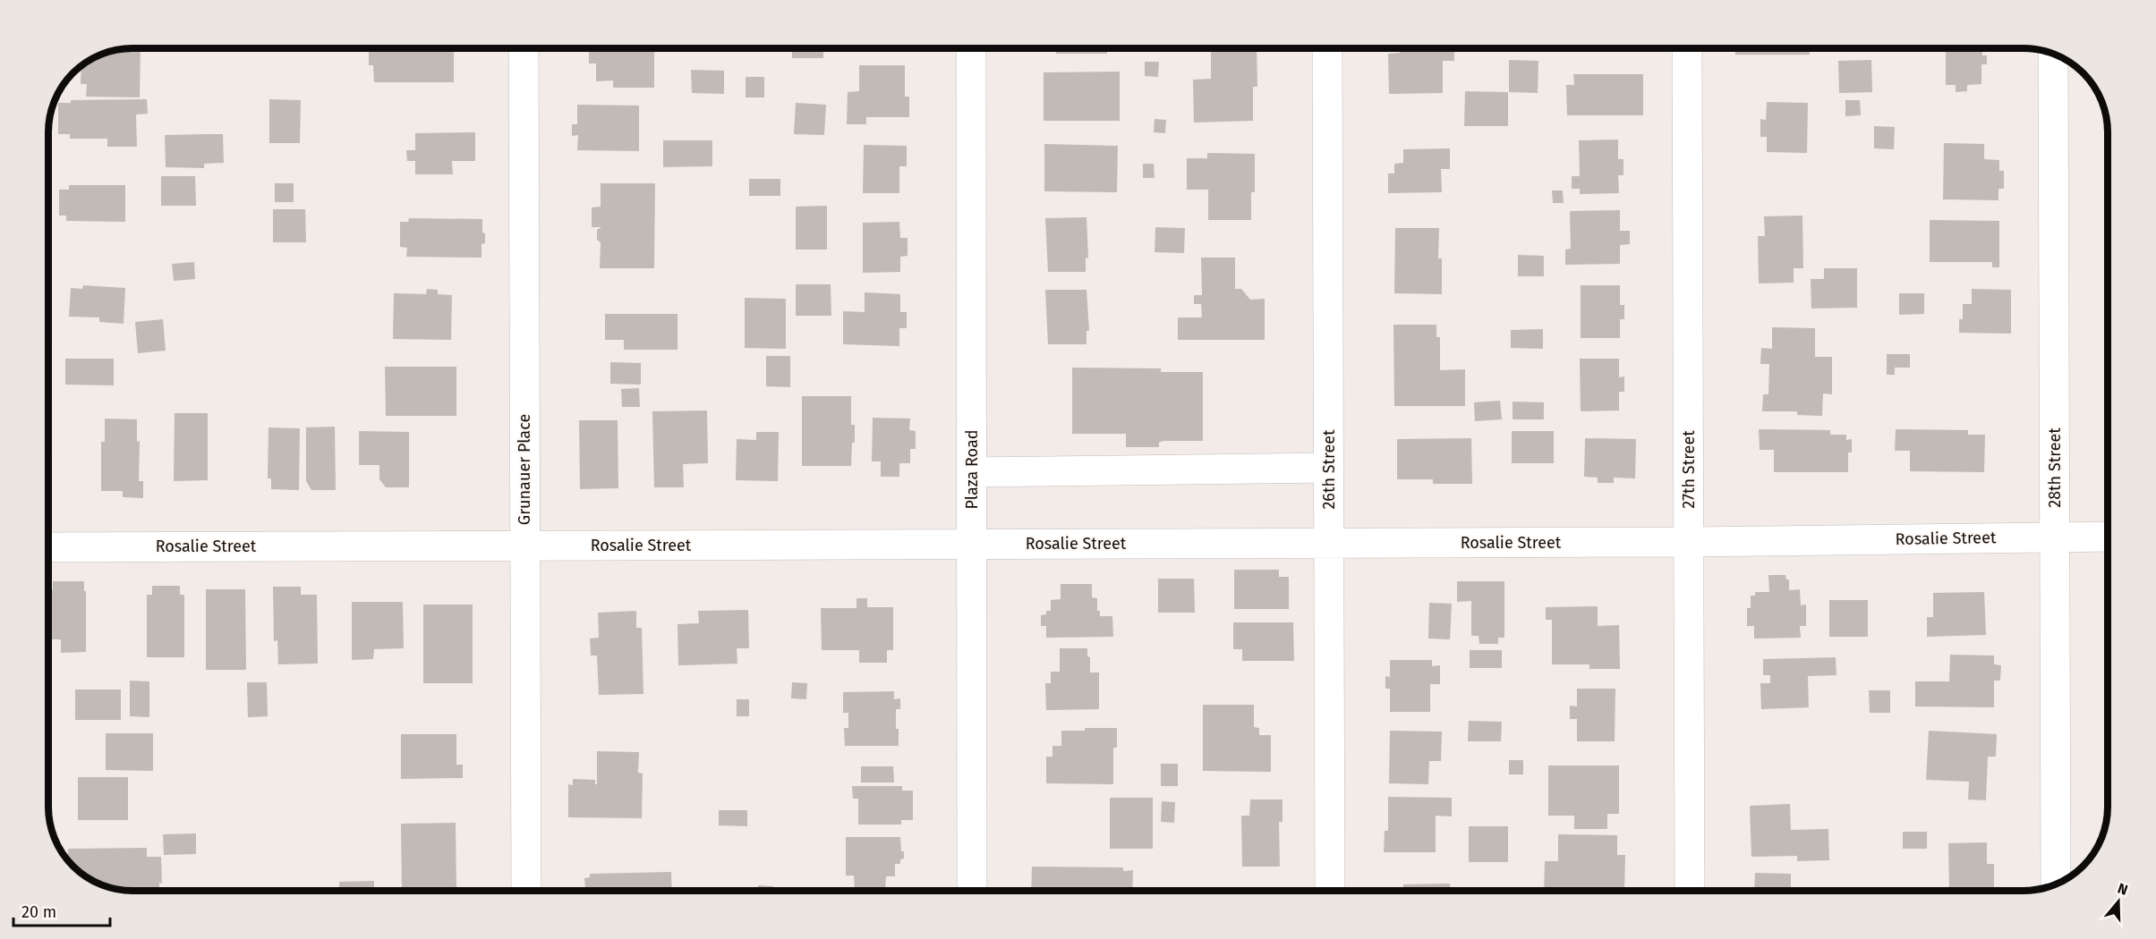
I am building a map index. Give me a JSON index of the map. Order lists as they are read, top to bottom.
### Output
{
  "streets": {
    "street": [
      "28th Street",
      "Grunauer Place",
      "Plaza Road",
      "26th Street",
      "27th Street",
      "Rosalie Street"
    ]
  },
  "crossings": [
    ["28th Street", "Rosalie Street"],
    ["Grunauer Place", "Rosalie Street"],
    ["Plaza Road", "Rosalie Street"],
    ["26th Street", "Rosalie Street"],
    ["27th Street", "Rosalie Street"]
  ],
  "scale_bar": "20 m",
  "north": "top"
}
